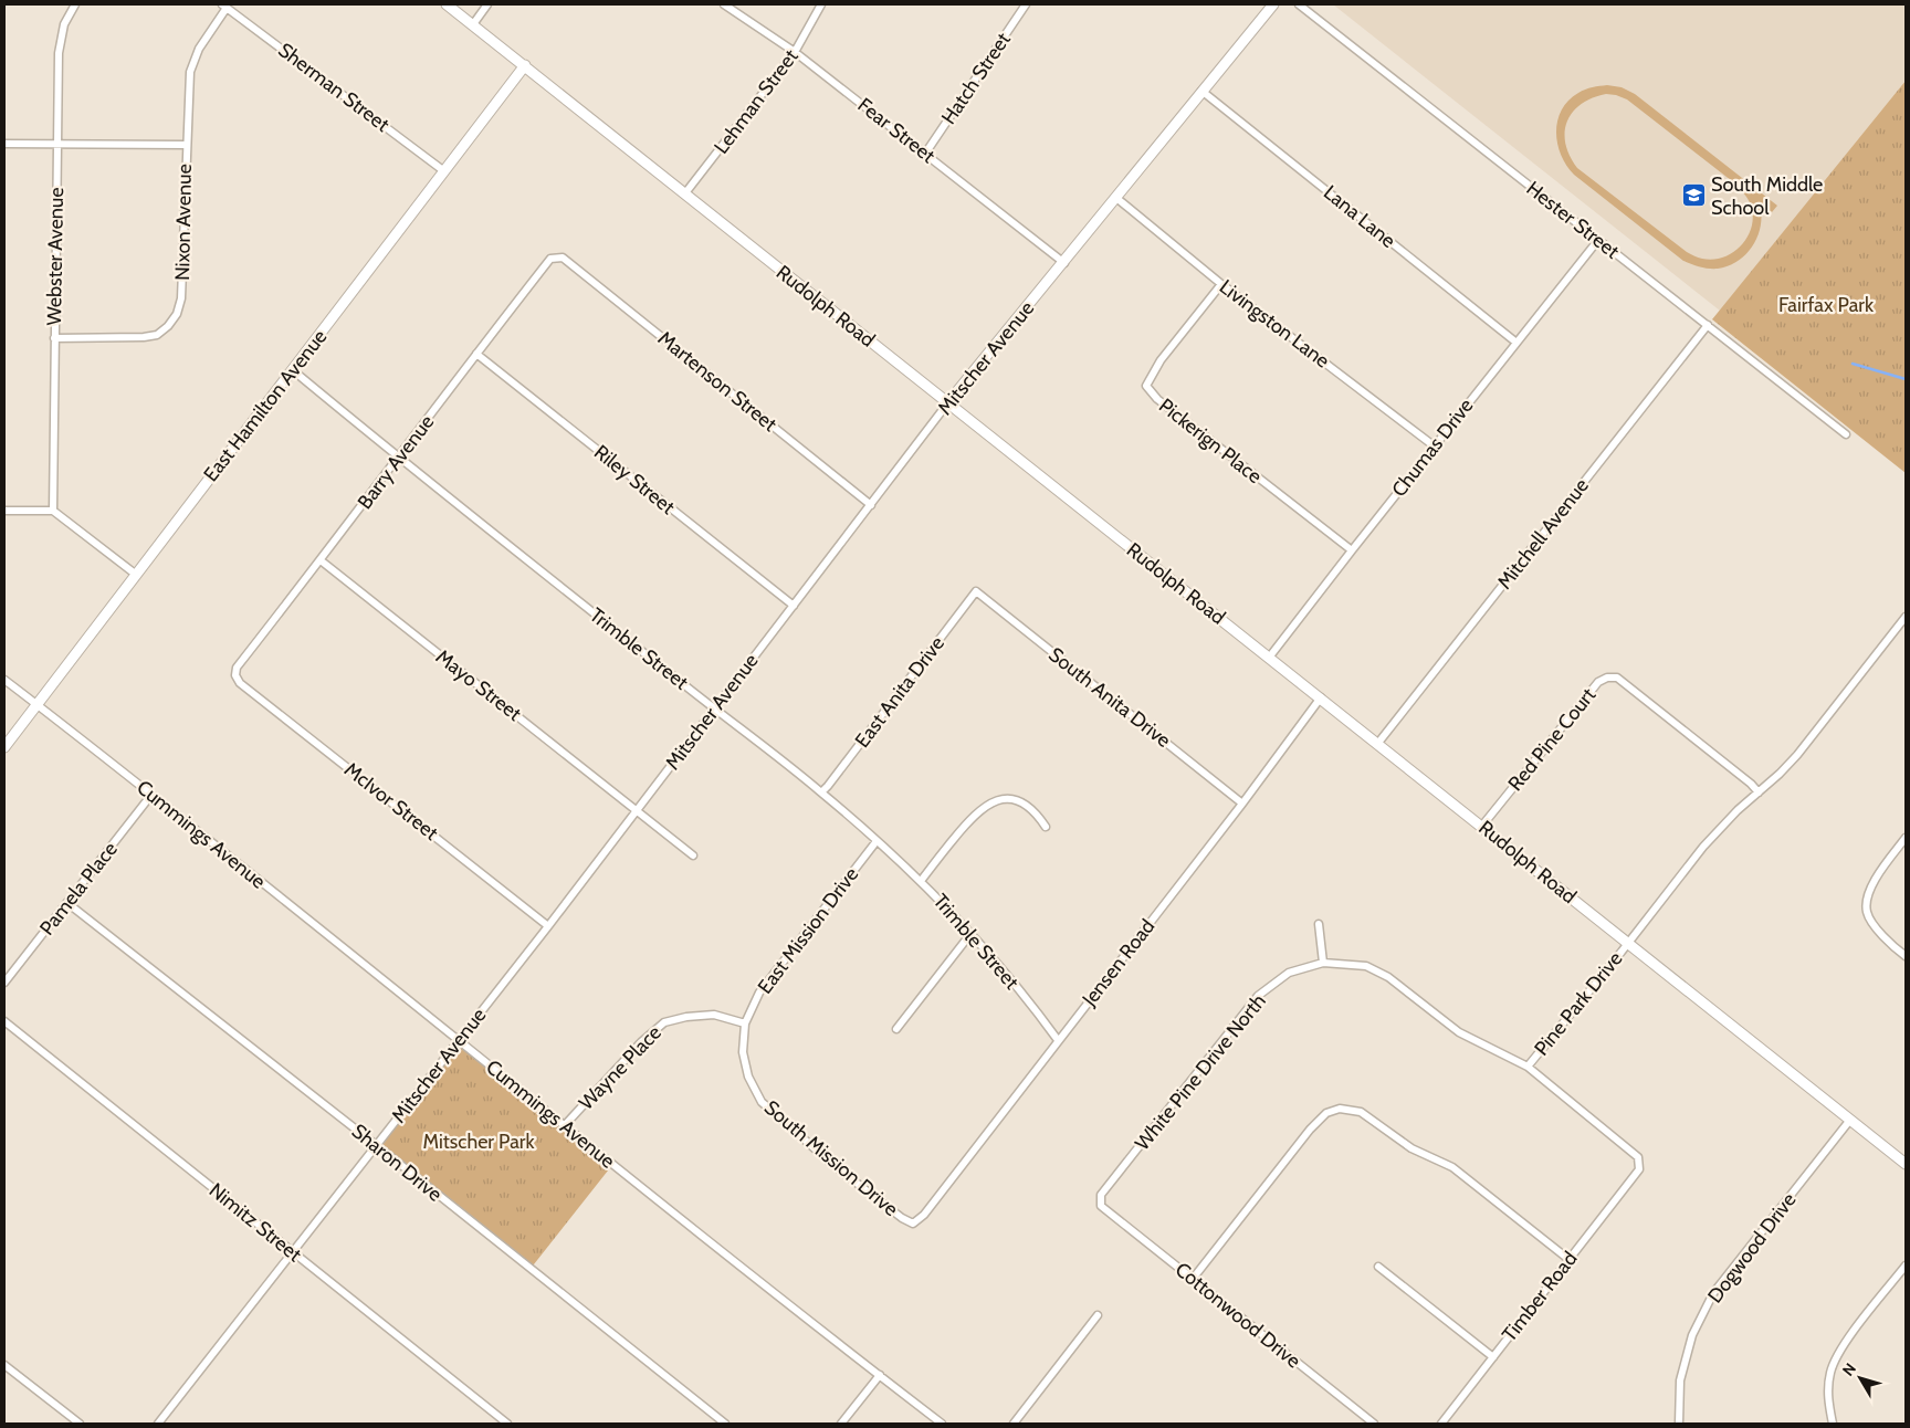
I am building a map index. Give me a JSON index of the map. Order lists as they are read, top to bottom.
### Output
{
  "streets": {
    "street": [
      "Hatch Street",
      "Sherman Street",
      "Lehman Street",
      "Fear Street",
      "Lana Lane",
      "Hester Street",
      "Nixon Avenue",
      "Webster Avenue",
      "Rudolph Road",
      "Livingston Lane",
      "Mitscher Avenue",
      "Martenson Street",
      "East Hamilton Avenue",
      "Pickerign Place",
      "Chumas Drive",
      "Barry Avenue",
      "Riley Street",
      "Mitchell Avenue",
      "Trimble Street",
      "Mayo Street",
      "East Anita Drive",
      "South Anita Drive",
      "Red Pine Court",
      "McIvor Street",
      "Cummings Avenue",
      "Pamela Place",
      "East Mission Drive",
      "Jensen Road",
      "Pine Park Drive",
      "Wayne Place",
      "White Pine Drive North",
      "South Mission Drive",
      "Sharon Drive",
      "Nimitz Street",
      "Dogwood Drive",
      "Timber Road",
      "Cottonwood Drive"
    ]
  },
  "crossings": [
    ["Hatch Street", "Fear Street"],
    ["Sherman Street", "Nixon Avenue"],
    ["Sherman Street", "East Hamilton Avenue"],
    ["Lehman Street", "Fear Street"],
    ["Lehman Street", "Rudolph Road"],
    ["Fear Street", "Mitscher Avenue"],
    ["Lana Lane", "Mitscher Avenue"],
    ["Lana Lane", "Chumas Drive"],
    ["Hester Street", "Chumas Drive"],
    ["Hester Street", "Mitchell Avenue"],
    ["Nixon Avenue", "Webster Avenue"],
    ["Rudolph Road", "Mitscher Avenue"],
    ["Rudolph Road", "East Hamilton Avenue"],
    ["Rudolph Road", "Chumas Drive"],
    ["Rudolph Road", "Mitchell Avenue"],
    ["Rudolph Road", "Red Pine Court"],
    ["Rudolph Road", "Jensen Road"],
    ["Rudolph Road", "Pine Park Drive"],
    ["Rudolph Road", "Dogwood Drive"],
    ["Livingston Lane", "Mitscher Avenue"],
    ["Livingston Lane", "Pickerign Place"],
    ["Livingston Lane", "Chumas Drive"],
    ["Mitscher Avenue", "Martenson Street"],
    ["Mitscher Avenue", "Riley Street"],
    ["Mitscher Avenue", "Trimble Street"],
    ["Mitscher Avenue", "Mayo Street"],
    ["Mitscher Avenue", "McIvor Street"],
    ["Mitscher Avenue", "Cummings Avenue"],
    ["Mitscher Avenue", "Sharon Drive"],
    ["Mitscher Avenue", "Nimitz Street"],
    ["Martenson Street", "Barry Avenue"],
    ["East Hamilton Avenue", "Trimble Street"],
    ["East Hamilton Avenue", "Cummings Avenue"],
    ["Pickerign Place", "Chumas Drive"],
    ["Barry Avenue", "Riley Street"],
    ["Barry Avenue", "Trimble Street"],
    ["Barry Avenue", "Mayo Street"],
    ["Barry Avenue", "McIvor Street"],
    ["Trimble Street", "East Anita Drive"],
    ["Trimble Street", "East Mission Drive"],
    ["Trimble Street", "Jensen Road"],
    ["East Anita Drive", "South Anita Drive"],
    ["South Anita Drive", "Jensen Road"],
    ["Red Pine Court", "Pine Park Drive"],
    ["Cummings Avenue", "Pamela Place"],
    ["Cummings Avenue", "Wayne Place"],
    ["Pamela Place", "Sharon Drive"],
    ["East Mission Drive", "Wayne Place"],
    ["East Mission Drive", "South Mission Drive"],
    ["Jensen Road", "South Mission Drive"],
    ["Pine Park Drive", "Timber Road"],
    ["Wayne Place", "South Mission Drive"],
    ["White Pine Drive North", "Cottonwood Drive"]
  ],
  "parks": ["Fairfax Park", "Mitscher Park"],
  "places": {
    "school or university": ["South Middle School"]
  },
  "north": "top left"
}
